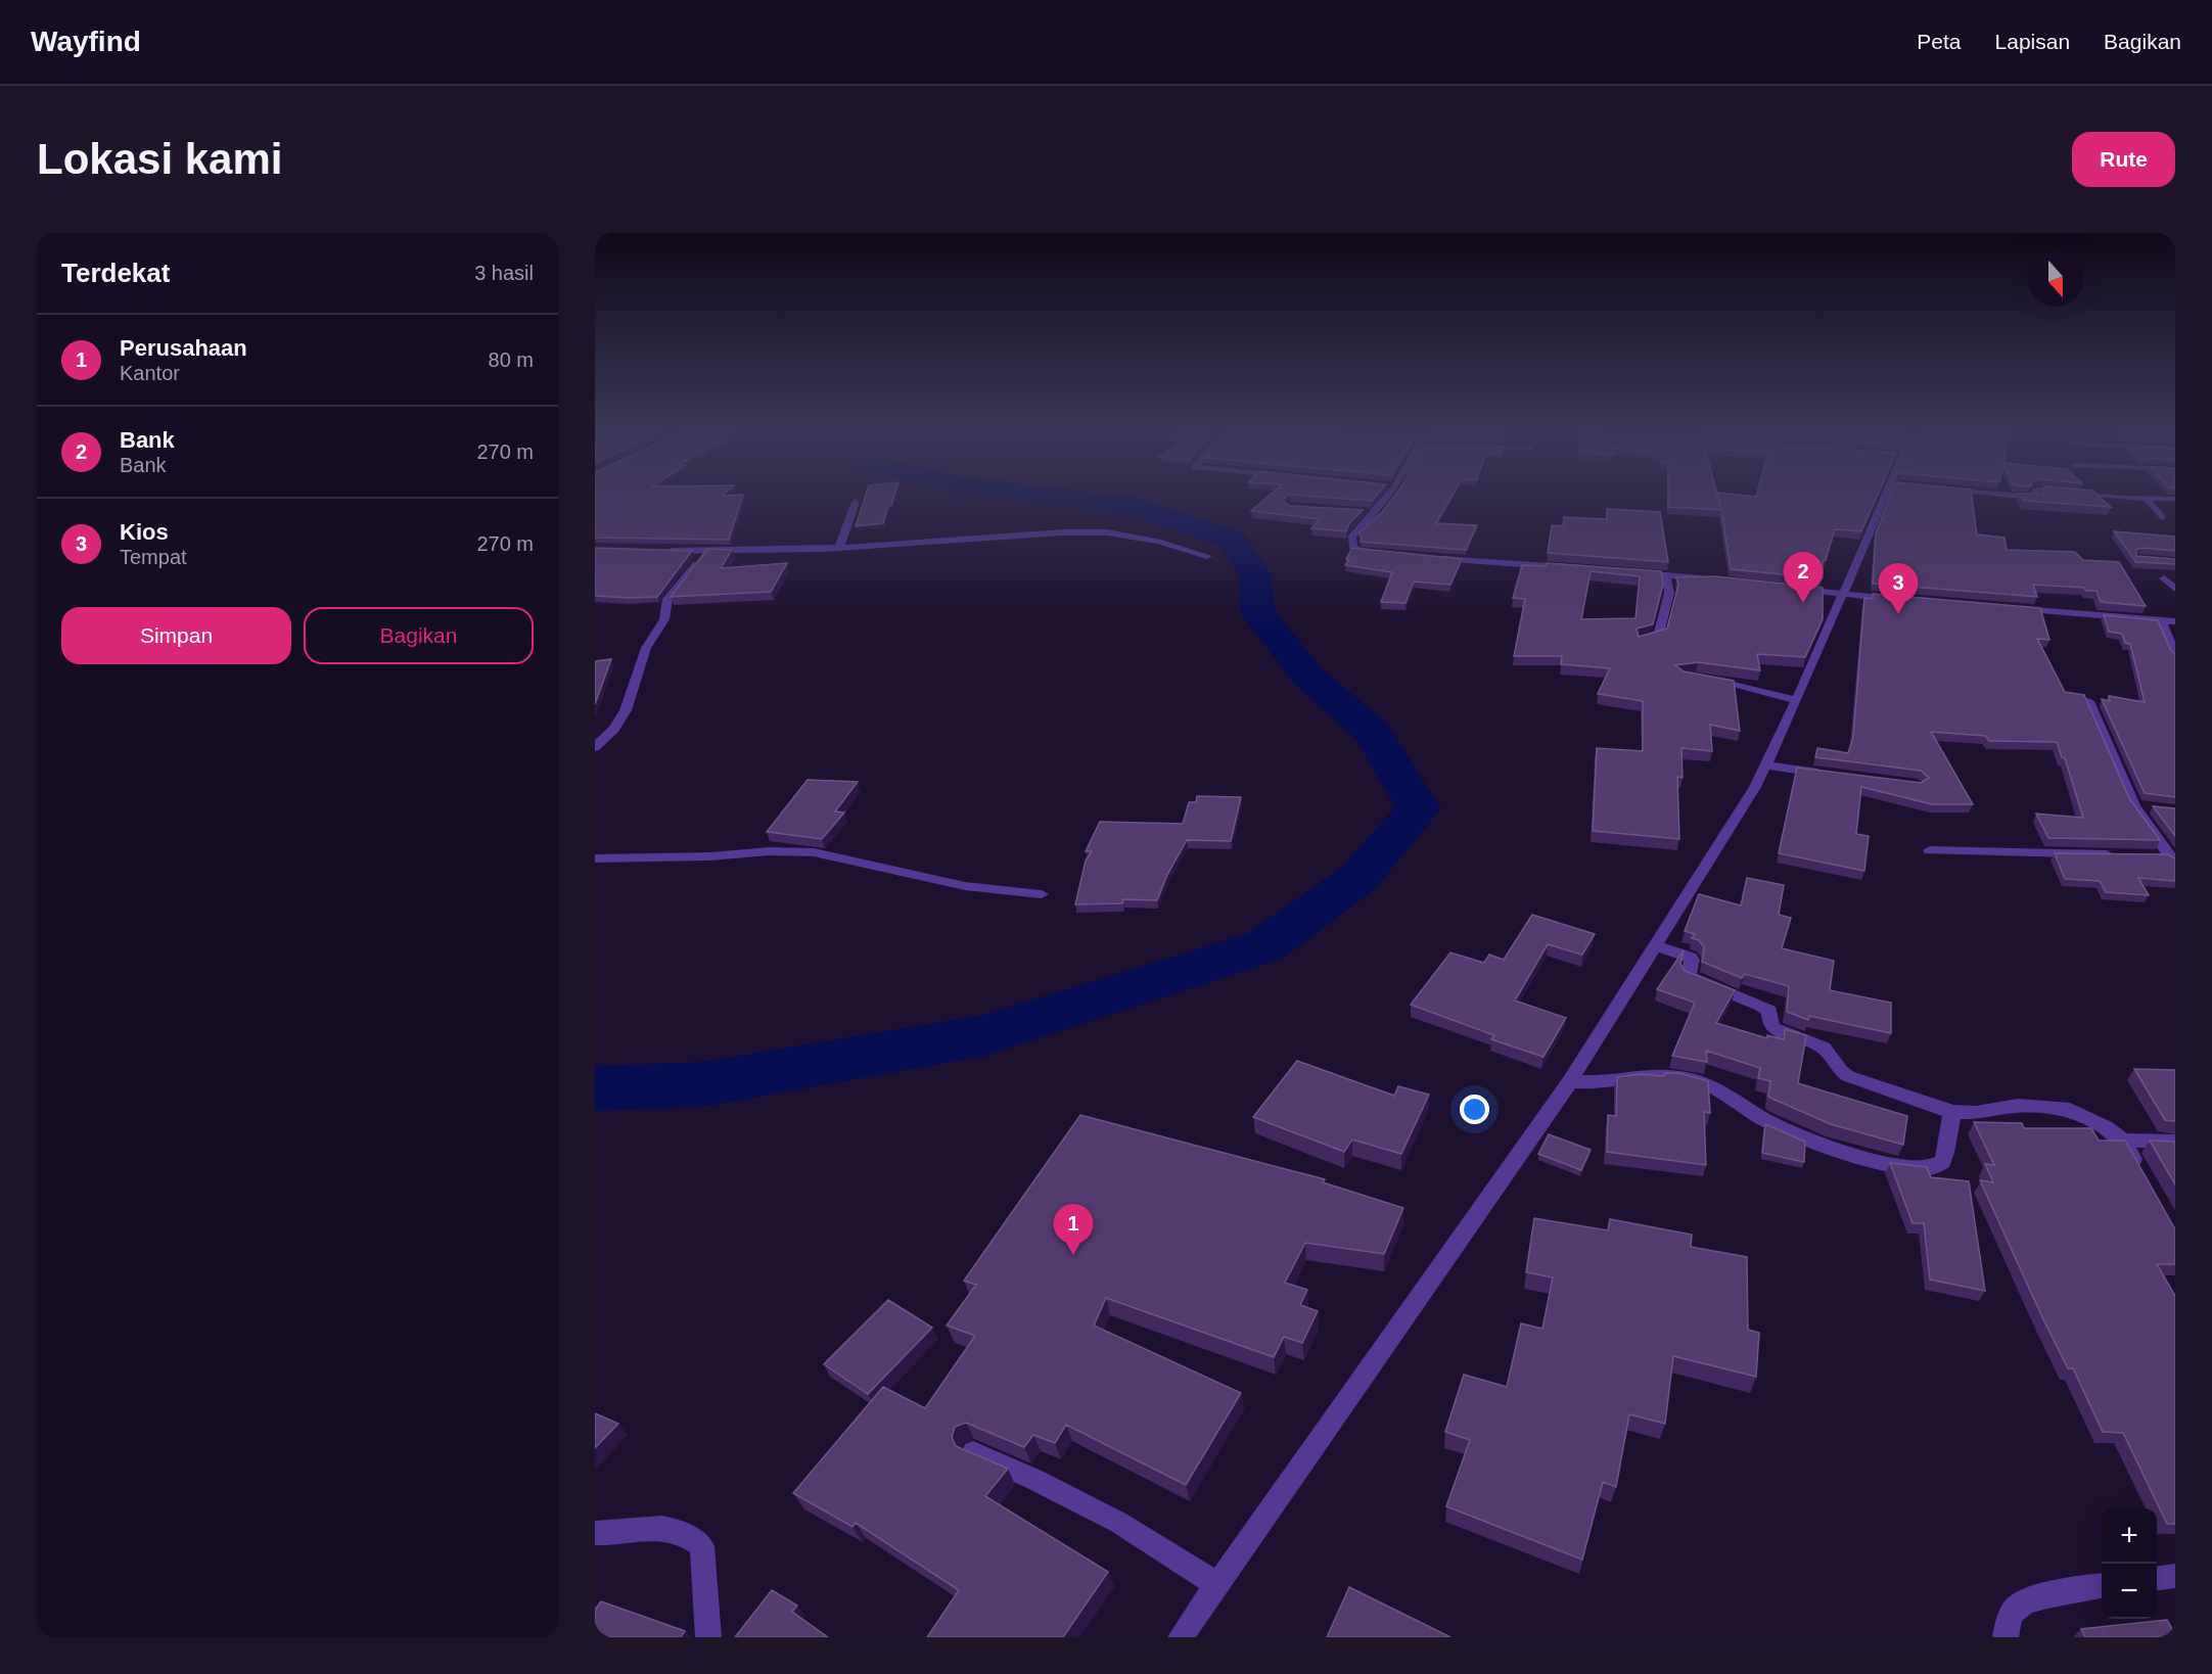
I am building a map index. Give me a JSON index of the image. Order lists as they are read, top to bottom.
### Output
{
  "north": "bottom",
  "page": {
    "header": "Wayfind",
    "nav": ["Peta", "Lapisan", "Bagikan"],
    "buttons": [
      "Rute",
      ["Simpan", "Bagikan"]
    ],
    "title": "Lokasi kami",
    "heading": ["Terdekat", "3 hasil"],
    "list": [
      {
        "mark": "1",
        "name": "Perusahaan",
        "note": "Kantor",
        "value": "80 m"
      },
      {
        "mark": "2",
        "name": "Bank",
        "note": "Bank",
        "value": "270 m"
      },
      {
        "mark": "3",
        "name": "Kios",
        "note": "Tempat",
        "value": "270 m"
      }
    ],
    "pins": ["2", "3", "1"],
    "map_buttons": ["+", "−"]
  }
}
